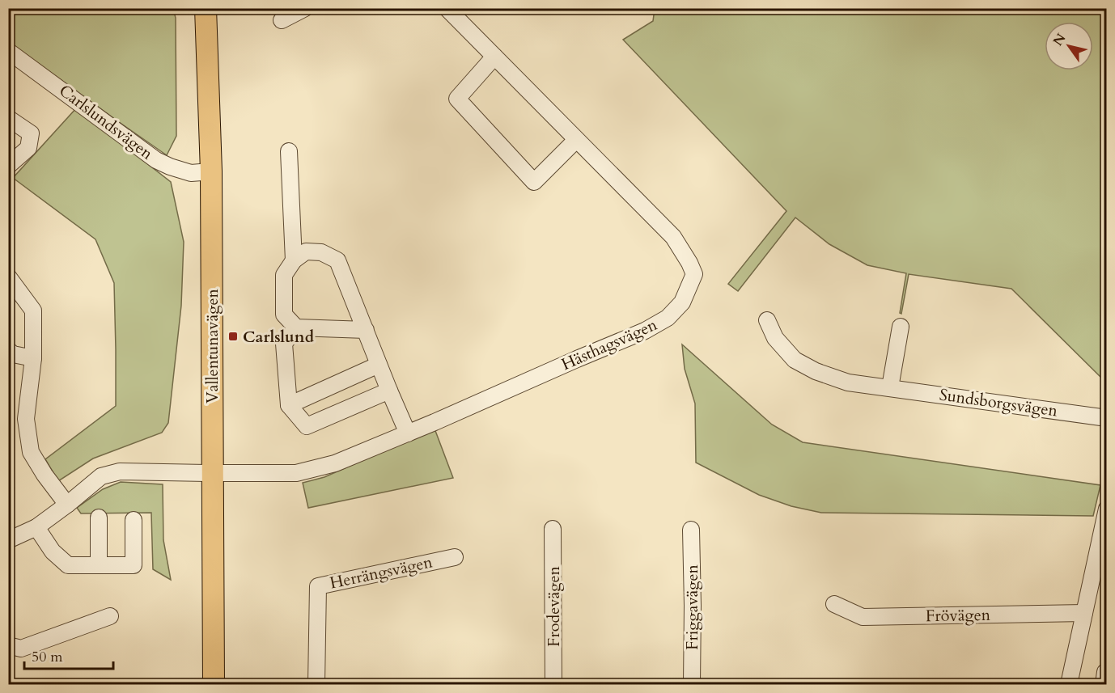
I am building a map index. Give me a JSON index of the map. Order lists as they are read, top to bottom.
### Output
{
  "streets": {
    "main road": ["Vallentunavägen"],
    "street": [
      "Carlslundsvägen",
      "Hästhagsvägen",
      "Sundsborgsvägen",
      "Herrängsvägen",
      "Frodevägen",
      "Friggavägen",
      "Frövägen"
    ]
  },
  "crossings": [
    ["Carlslundsvägen", "Vallentunavägen"],
    ["Hästhagsvägen", "Vallentunavägen"]
  ],
  "places": {
    "transit": ["Carlslund"]
  },
  "scale_bar": "50 m",
  "north": "top left"
}
